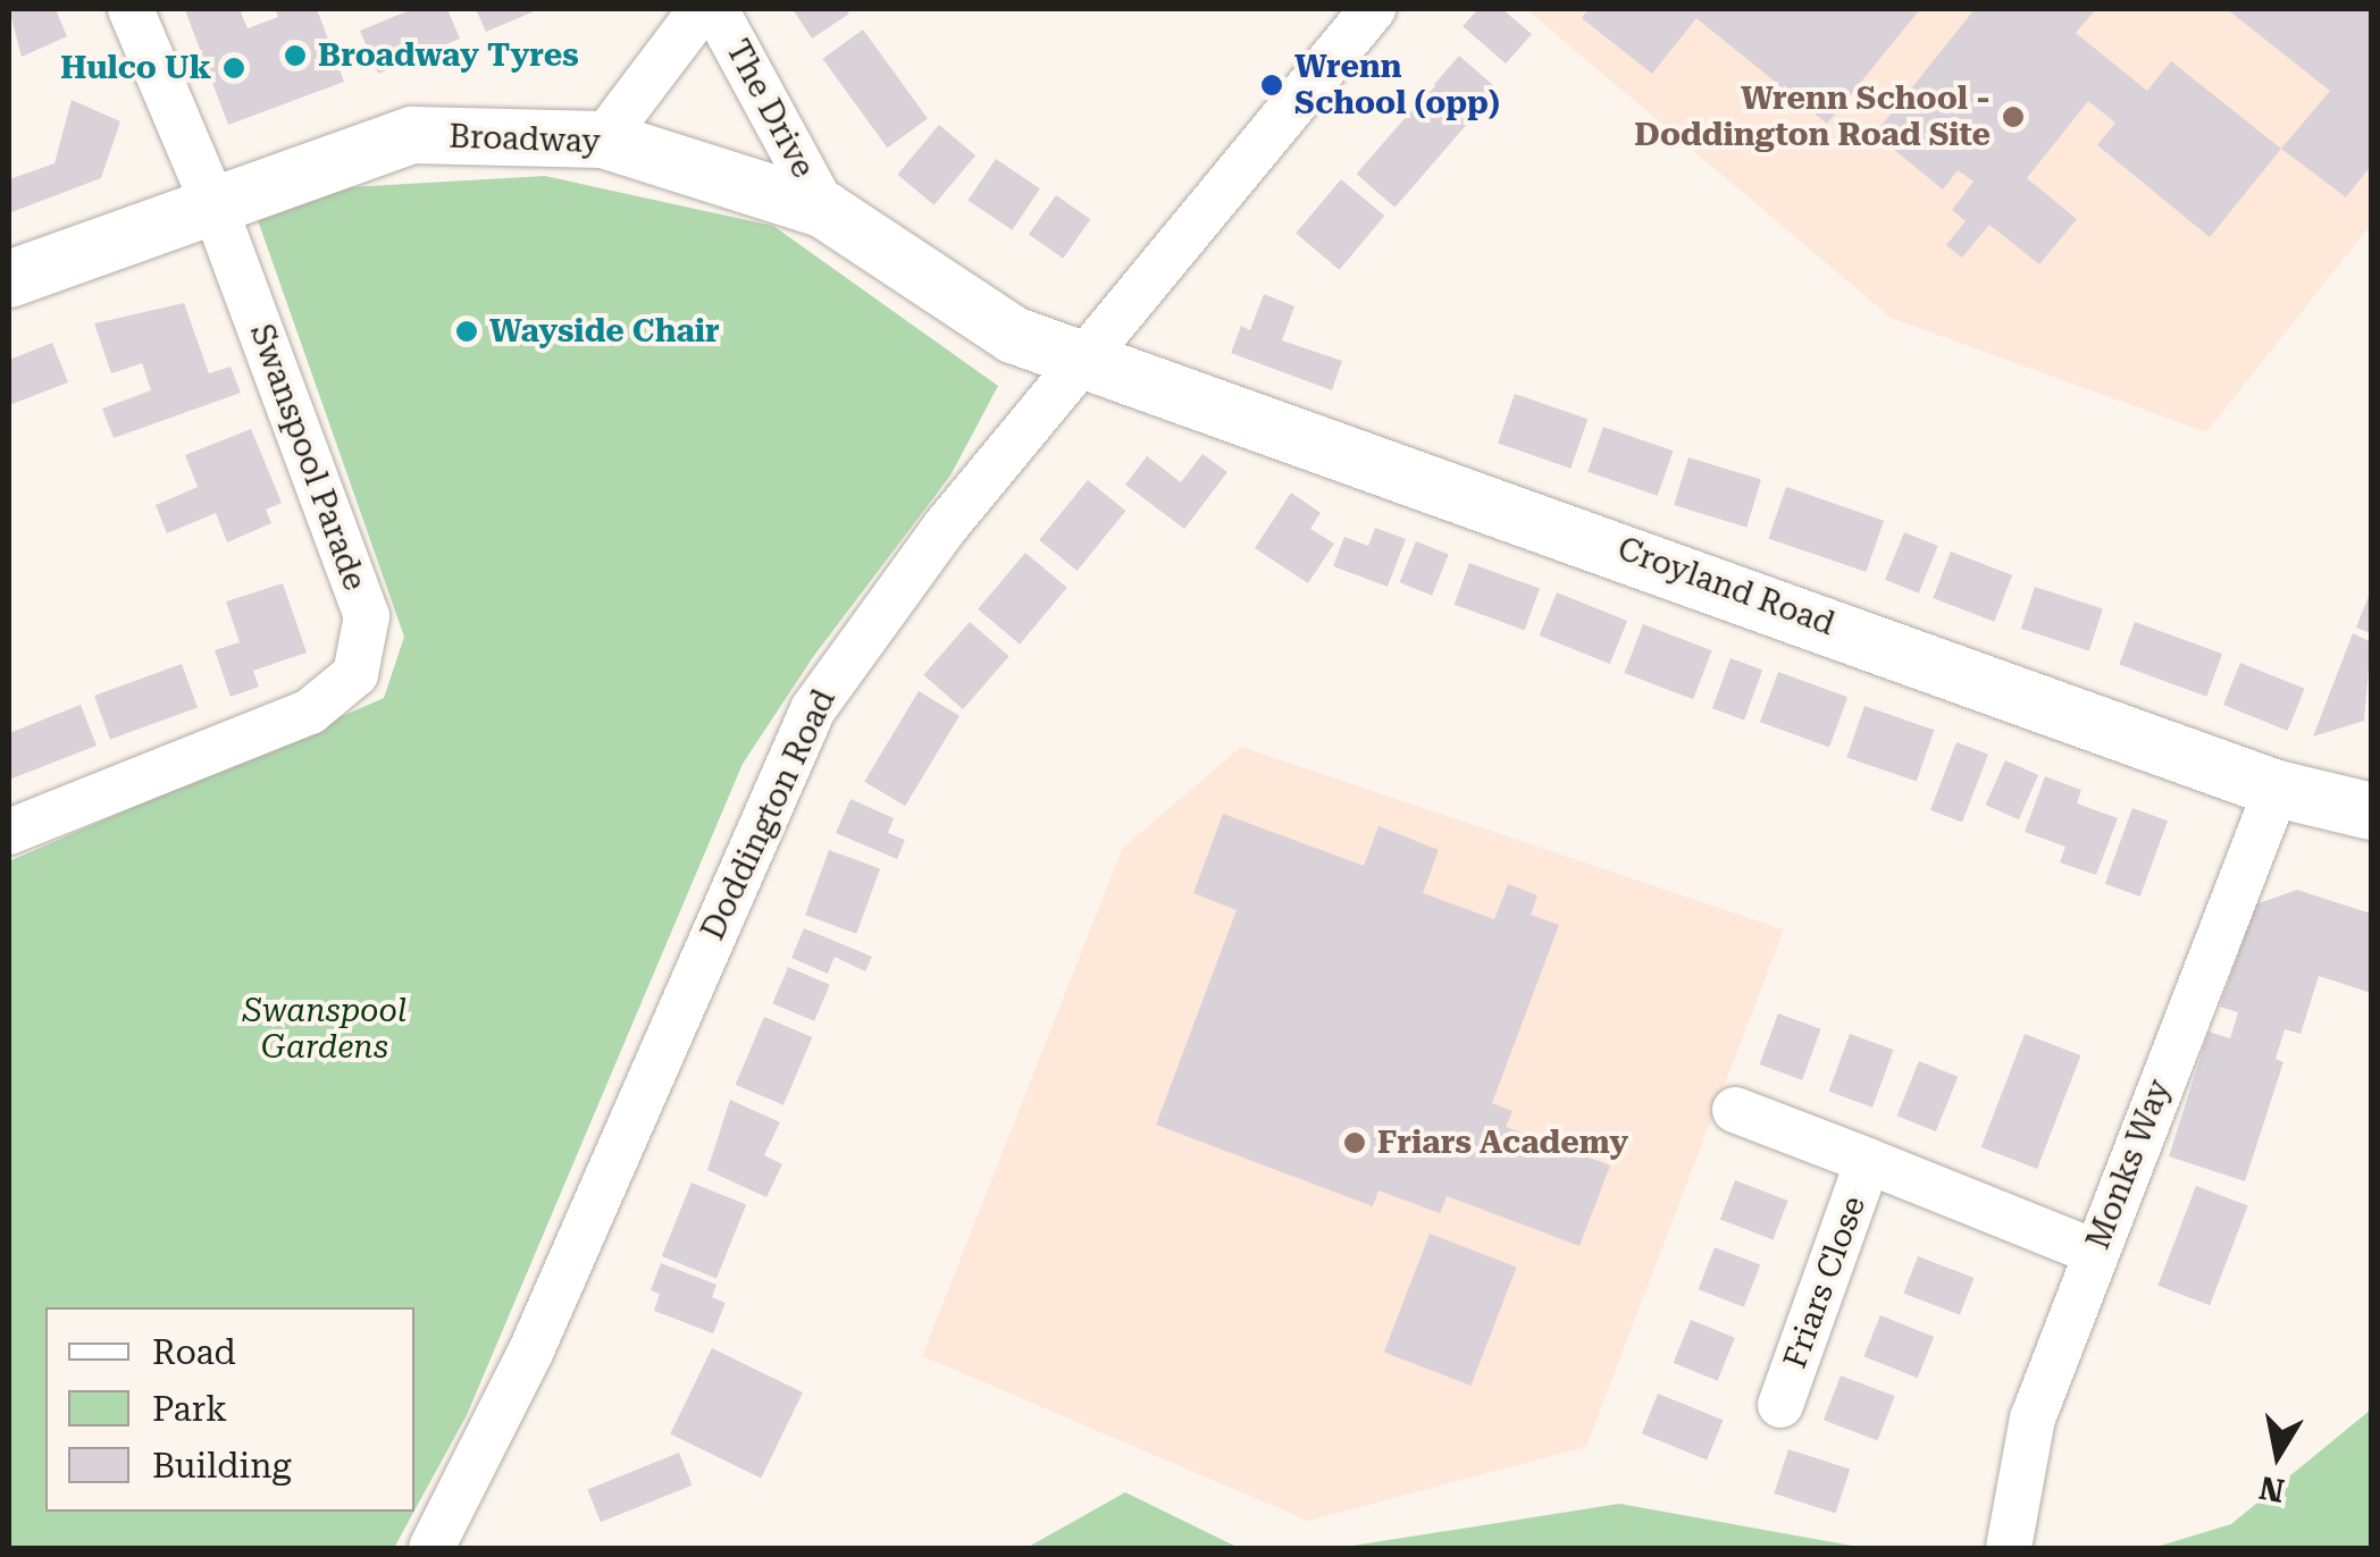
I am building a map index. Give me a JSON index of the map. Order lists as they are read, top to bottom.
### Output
{
  "streets": {
    "main road": ["Broadway", "Croyland Road"],
    "street": [
      "The Drive",
      "Swanspool Parade",
      "Doddington Road",
      "Monks Way",
      "Friars Close"
    ]
  },
  "crossings": [
    ["The Drive", "Broadway"],
    ["Broadway", "Swanspool Parade"],
    ["Broadway", "Croyland Road"],
    ["Broadway", "Doddington Road"],
    ["Croyland Road", "Doddington Road"],
    ["Croyland Road", "Monks Way"],
    ["Monks Way", "Friars Close"]
  ],
  "parks": ["Swanspool Gardens"],
  "places": [
    "Broadway Tyres",
    "Hulco Uk",
    "Wrenn School (opp)",
    "Wrenn School - Doddington Road Site",
    "Wayside Chair",
    "Friars Academy"
  ],
  "legend": ["Road", "Park", "Building"],
  "north": "bottom"
}
